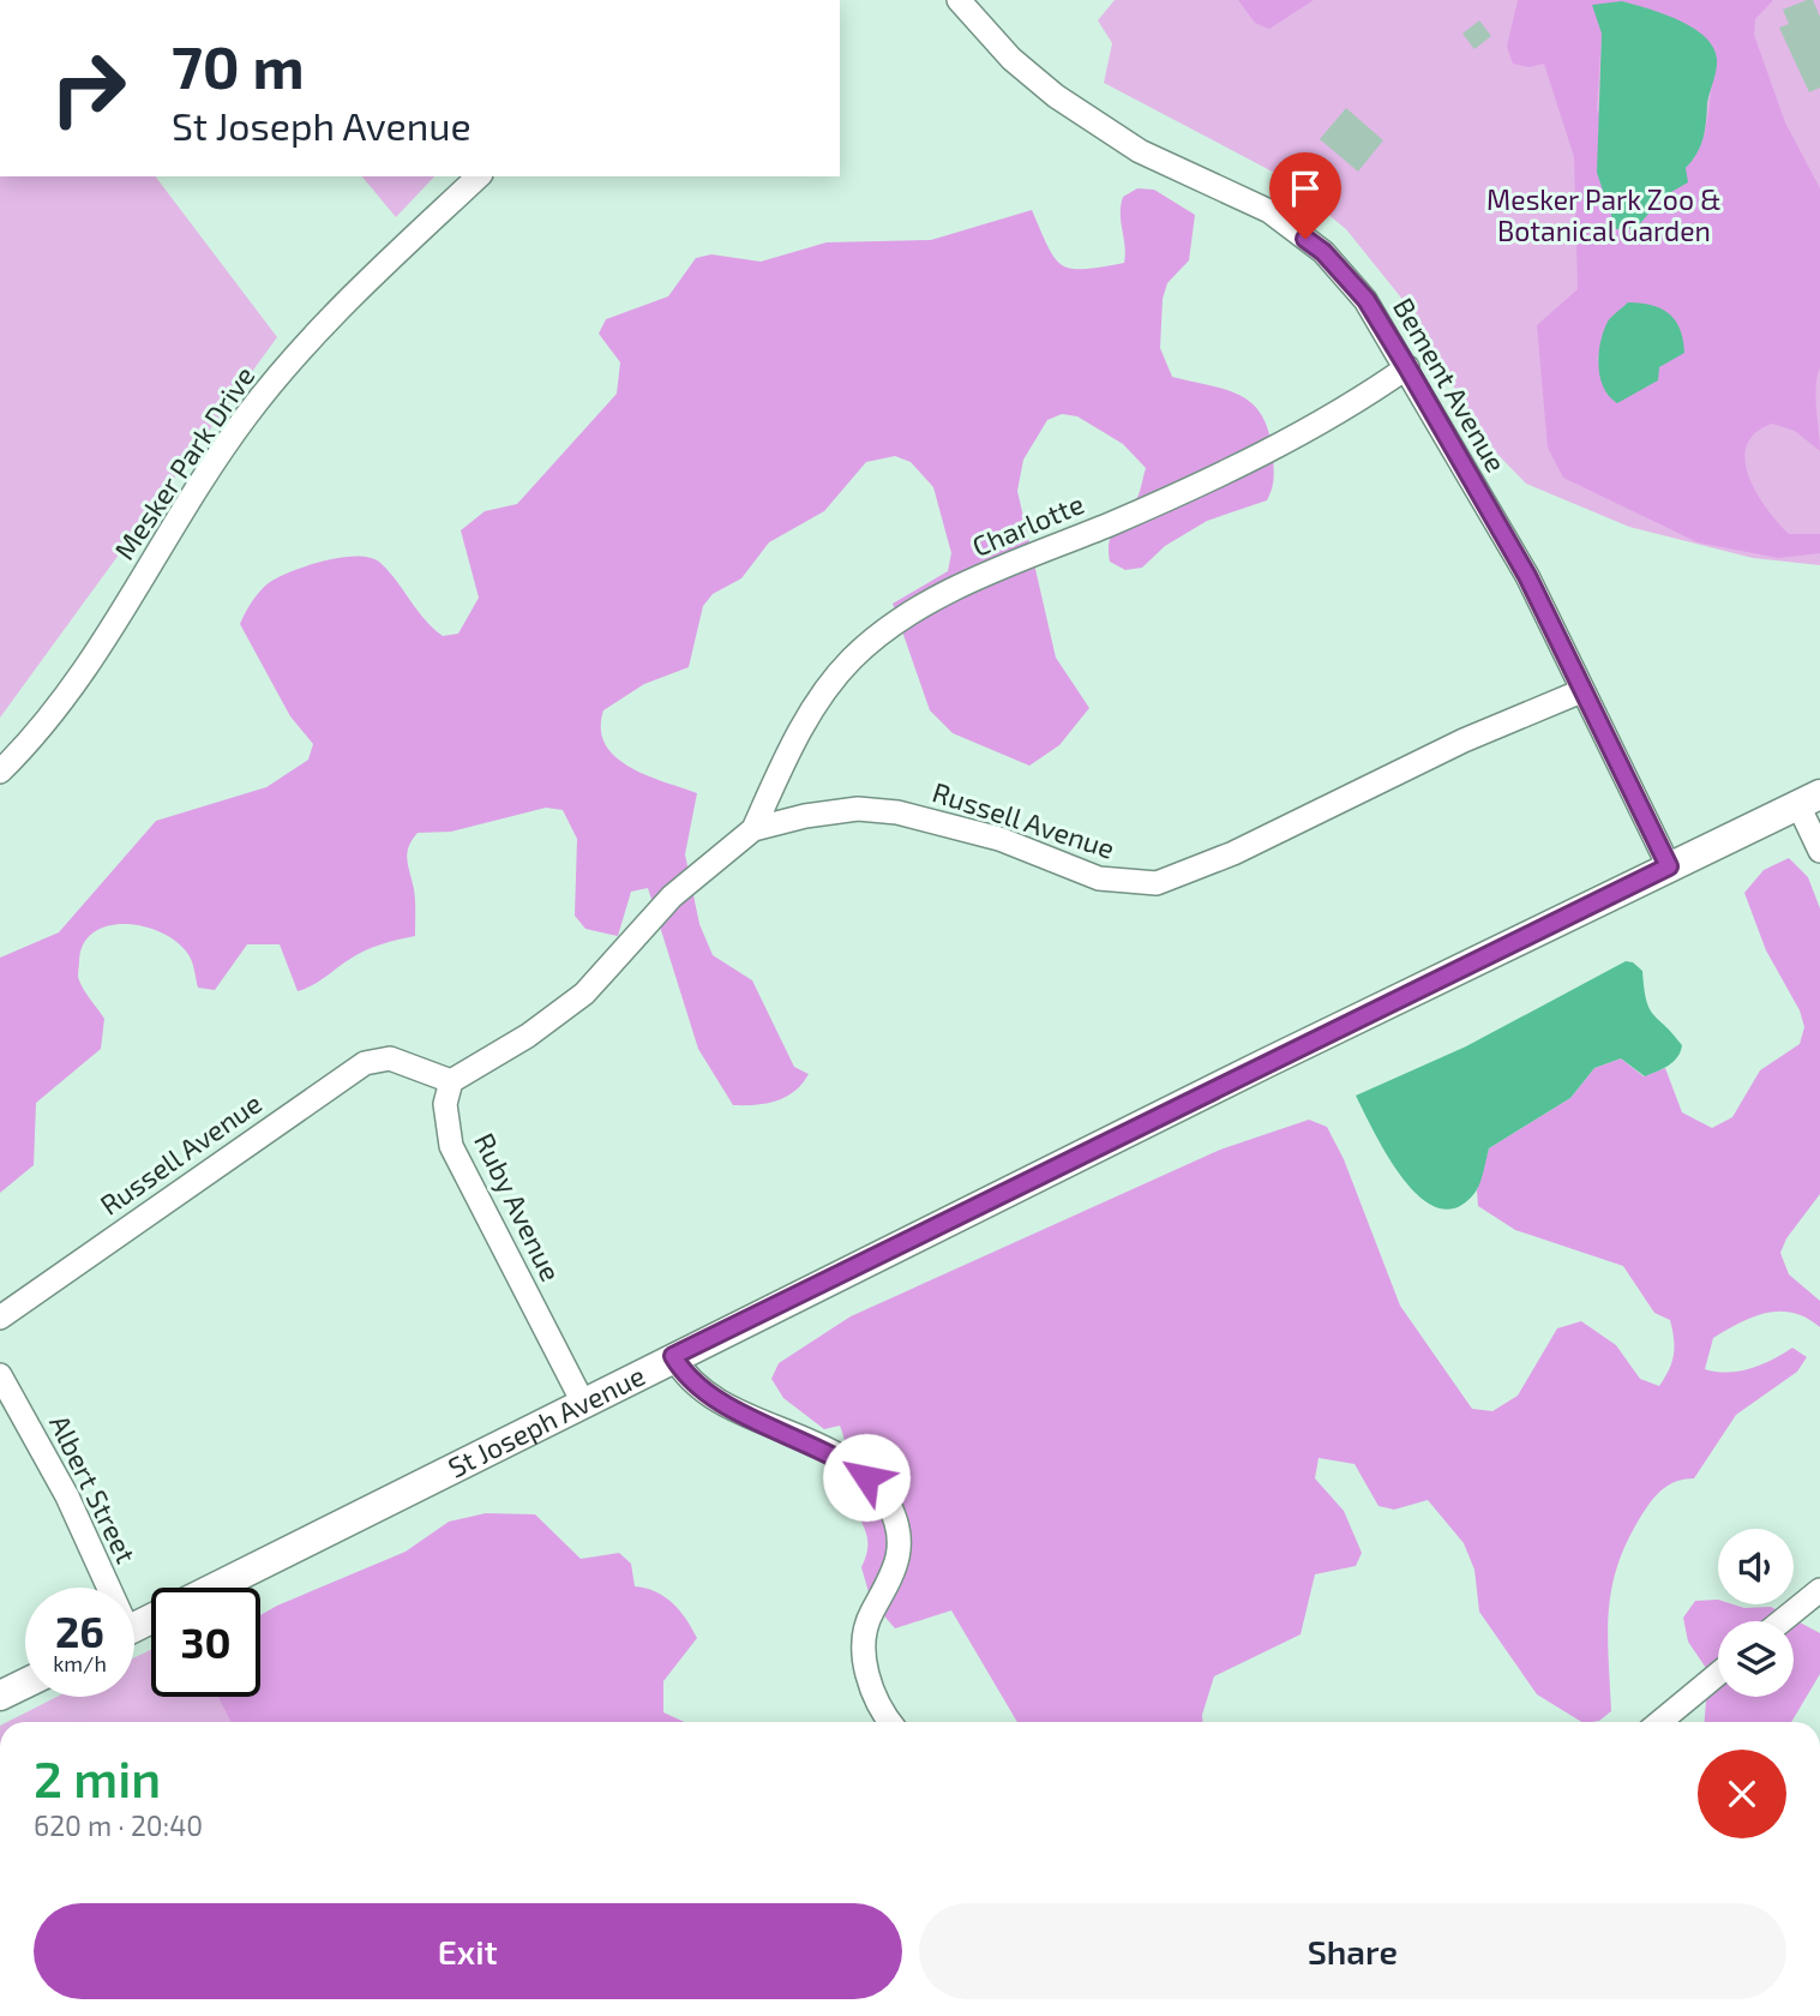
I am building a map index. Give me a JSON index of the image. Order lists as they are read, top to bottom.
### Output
{
  "streets": {
    "main road": ["St Joseph Avenue"],
    "street": [
      "Bement Avenue",
      "Mesker Park Drive",
      "Charlotte",
      "Russell Avenue",
      "Ruby Avenue",
      "Albert Street"
    ]
  },
  "crossings": [
    ["Bement Avenue", "Charlotte"],
    ["Bement Avenue", "Russell Avenue"],
    ["Bement Avenue", "St Joseph Avenue"],
    ["Charlotte", "Russell Avenue"],
    ["Russell Avenue", "Ruby Avenue"],
    ["Ruby Avenue", "St Joseph Avenue"]
  ],
  "parks": ["Mesker Park Zoo & Botanical Garden"],
  "page": {
    "turn": ["70 m", "St Joseph Avenue"],
    "speed": "26 km/h",
    "limit": "30",
    "heading": ["2 min", "620 m · 20:40"],
    "buttons": ["Exit", "Share"]
  }
}
